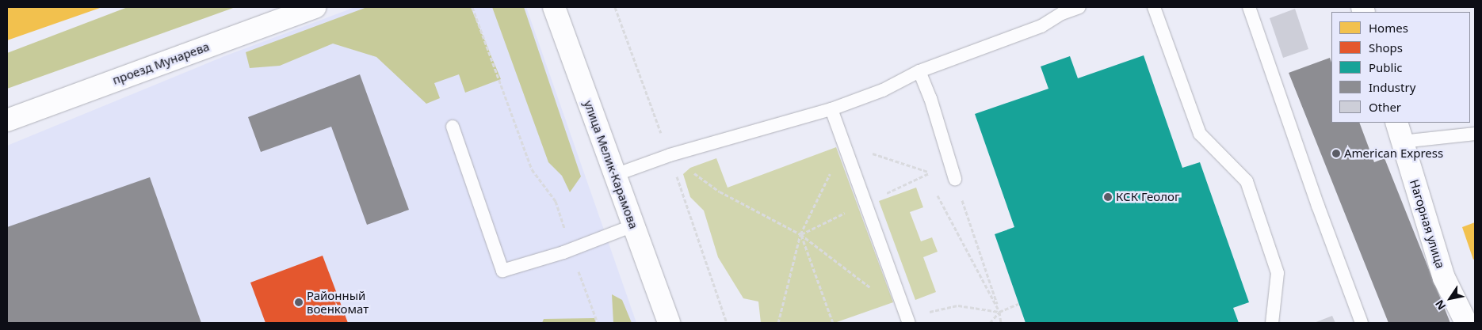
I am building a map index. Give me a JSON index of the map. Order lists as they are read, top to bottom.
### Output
{
  "streets": {
    "street": ["проезд Мунарева", "улица Мелик-Карамова", "Нагорная улица"]
  },
  "places": ["American Express", "КСК Геолог", "Районный военкомат"],
  "legend": [
    "Homes",
    "Shops",
    "Public",
    "Industry",
    "Other"
  ],
  "north": "bottom left"
}
